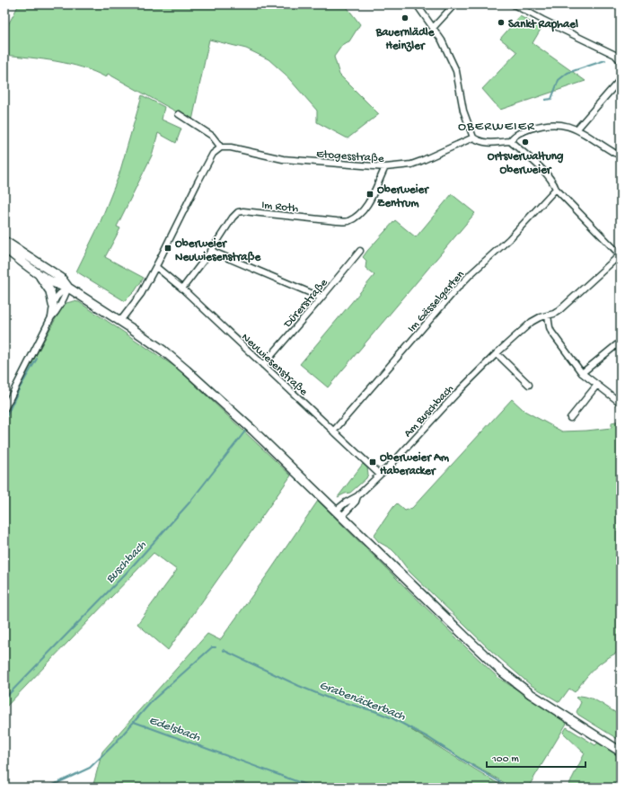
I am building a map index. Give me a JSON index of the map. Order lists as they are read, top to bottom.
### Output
{
  "streets": {
    "street": [
      "Etogesstraße",
      "Im Roth",
      "Im Gässelgarten",
      "Dürerstraße",
      "Neuwiesenstraße",
      "Am Buschbach"
    ]
  },
  "crossings": [
    ["Etogesstraße", "Im Roth"],
    ["Im Roth", "Neuwiesenstraße"],
    ["Im Gässelgarten", "Neuwiesenstraße"],
    ["Dürerstraße", "Neuwiesenstraße"],
    ["Neuwiesenstraße", "Am Buschbach"]
  ],
  "districts": ["OBERWEIER"],
  "water": ["Buschbach", "Grabenäckerbach", "Edelsbach"],
  "places": {
    "other": ["Bauernlädle Heinzler", "Sankt Raphael", "Ortsverwaltung Oberweier"],
    "transit": ["Oberweier Zentrum", "Oberweier Neuwiesenstraße", "Oberweier Am Haberacker"]
  },
  "scale_bar": "100 m"
}
